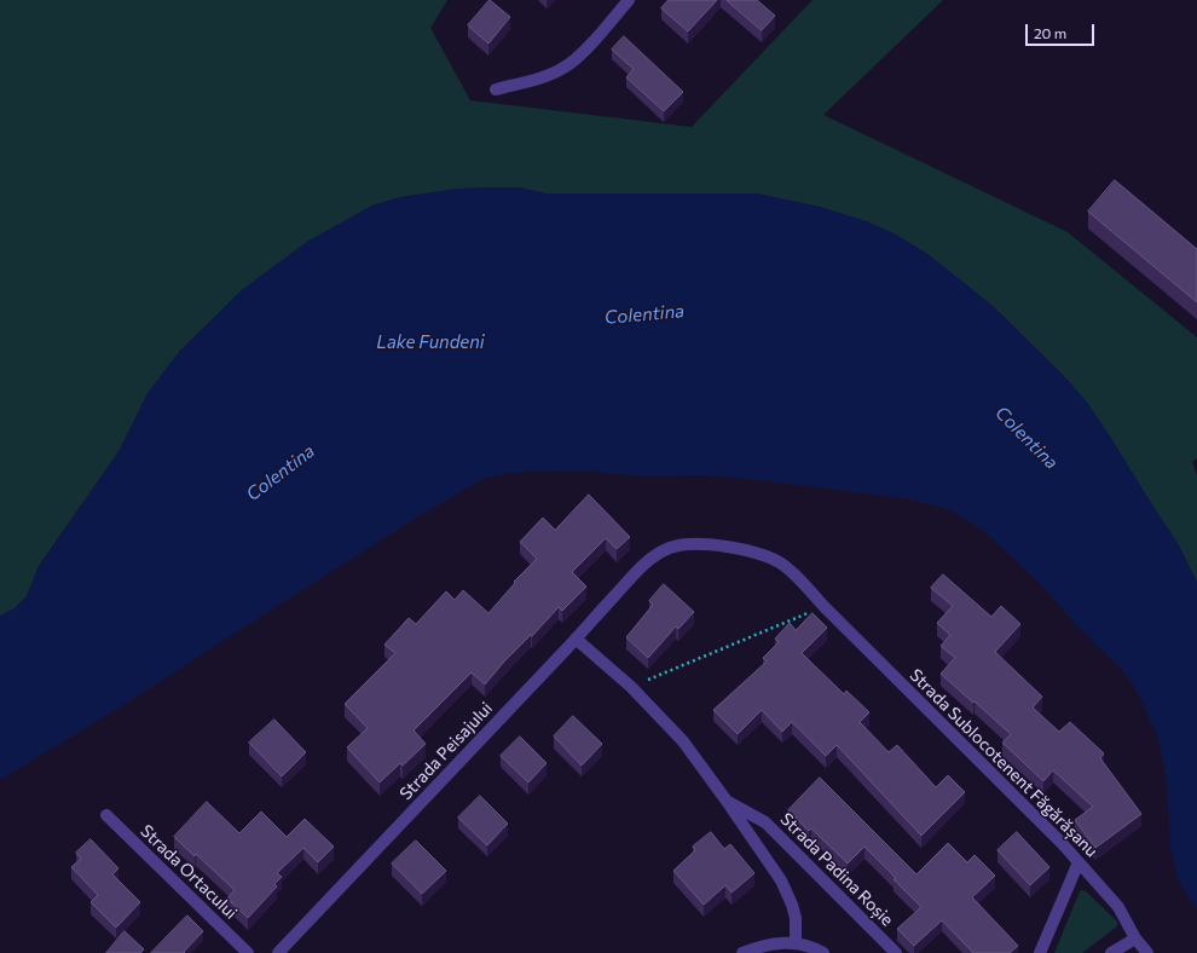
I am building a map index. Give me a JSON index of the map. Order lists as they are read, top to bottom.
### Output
{
  "streets": {
    "street": [
      "Strada Peisajului",
      "Strada Sublocotenent Făgărășanu",
      "Strada Padina Roșie",
      "Strada Ortacului"
    ]
  },
  "crossings": [
    ["Strada Peisajului", "Strada Sublocotenent Făgărășanu"],
    ["Strada Peisajului", "Strada Padina Roșie"]
  ],
  "water": ["Colentina", "Lake Fundeni"],
  "scale_bar": "20 m"
}
